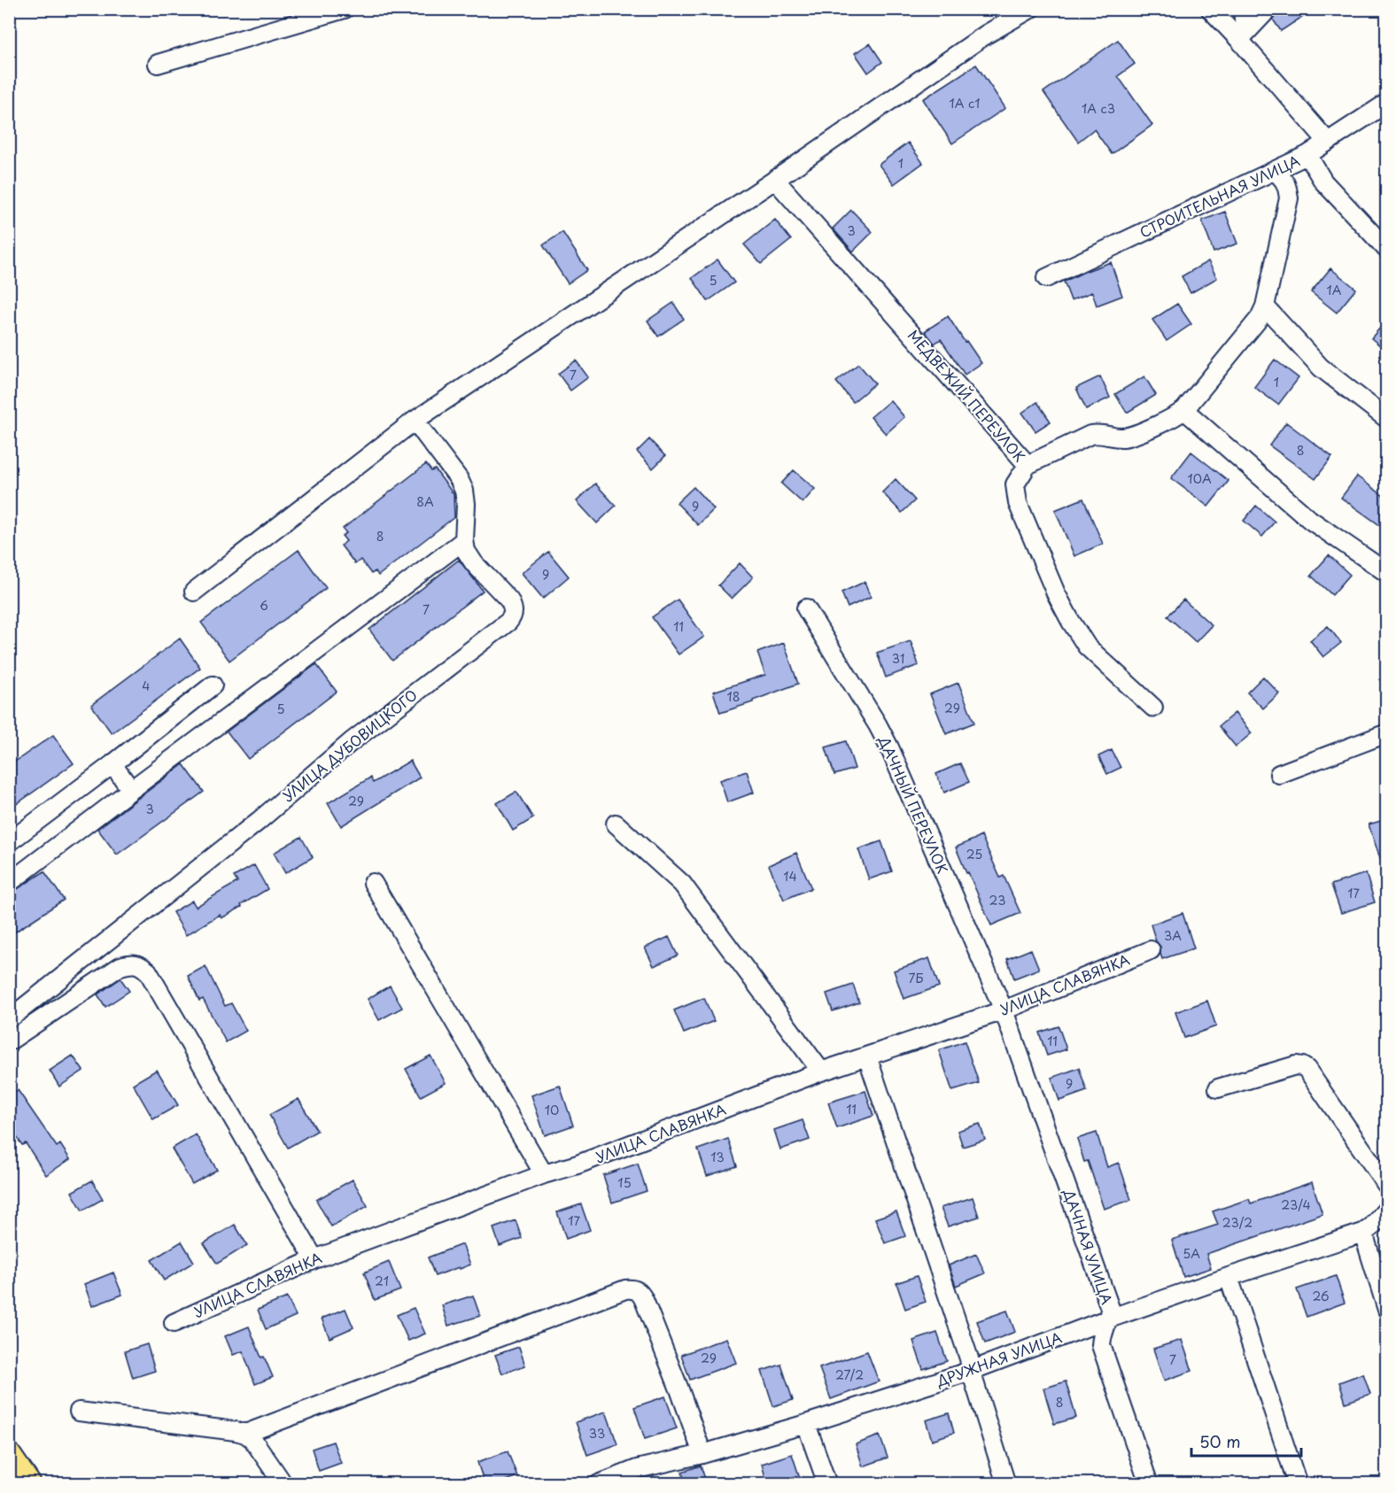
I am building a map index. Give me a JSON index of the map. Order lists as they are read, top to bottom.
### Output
{
  "streets": {
    "street": [
      "СТРОИТЕЛЬНАЯ УЛИЦА",
      "МЕДВЕЖИЙ ПЕРЕУЛОК",
      "УЛИЦА ДУБОВИЦКОГО",
      "ДАЧНЫЙ ПЕРЕУЛОК",
      "УЛИЦА СЛАВЯНКА",
      "ДАЧНАЯ УЛИЦА",
      "ДРУЖНАЯ УЛИЦА"
    ]
  },
  "crossings": [
    ["ДАЧНЫЙ ПЕРЕУЛОК", "УЛИЦА СЛАВЯНКА"],
    ["ДАЧНЫЙ ПЕРЕУЛОК", "ДАЧНАЯ УЛИЦА"],
    ["УЛИЦА СЛАВЯНКА", "ДАЧНАЯ УЛИЦА"],
    ["ДАЧНАЯ УЛИЦА", "ДРУЖНАЯ УЛИЦА"]
  ],
  "house_numbers": [
    "1А с1",
    "1А с3",
    "1",
    "3",
    "5",
    "1А",
    "7",
    "1",
    "8",
    "10А",
    "8А",
    "9",
    "8",
    "9",
    "6",
    "7",
    "11",
    "31",
    "4",
    "18",
    "29",
    "5",
    "29",
    "3",
    "25",
    "14",
    "17",
    "23",
    "3А",
    "7Б",
    "11",
    "9",
    "11",
    "10",
    "13",
    "15",
    "23/4",
    "17",
    "23/2",
    "5А",
    "21",
    "26",
    "29",
    "7",
    "27/2",
    "8",
    "33"
  ],
  "scale_bar": "50 m"
}
